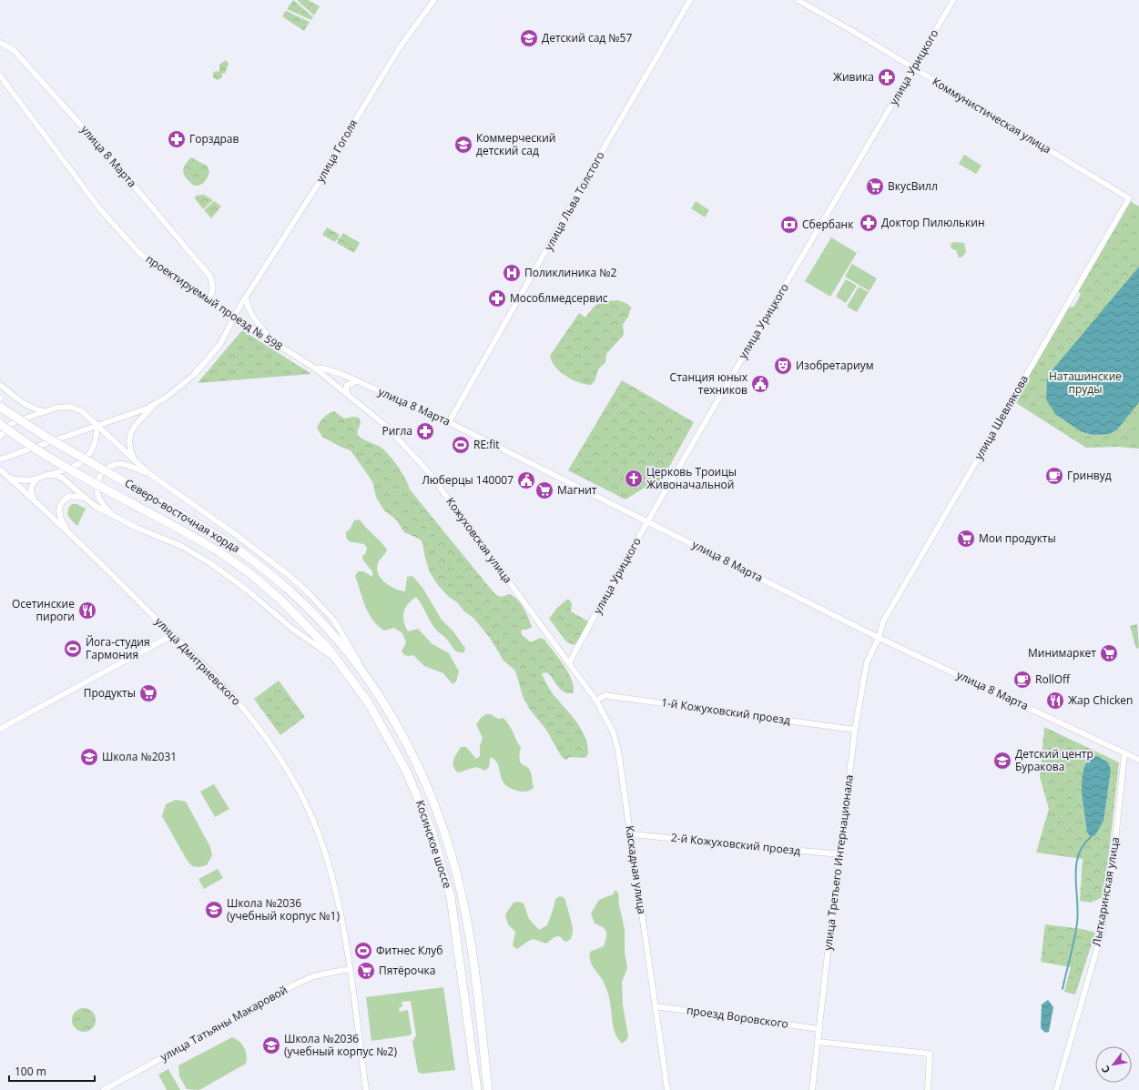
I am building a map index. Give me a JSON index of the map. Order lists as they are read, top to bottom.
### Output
{
  "streets": {
    "highway": ["Северо-восточная хорда", "Косинское шоссе"],
    "street": [
      "улица Урицкого",
      "Коммунистическая улица",
      "улица Гоголя",
      "улица 8 Марта",
      "улица Льва Толстого",
      "проектируемый проезд № 598",
      "улица Шевлякова",
      "Кожуховская улица",
      "улица Дмитриевского",
      "1-й Кожуховский проезд",
      "2-й Кожуховский проезд",
      "улица Третьего Интернационала",
      "Каскадная улица",
      "Лыткаринская улица",
      "проезд Воровского",
      "улица Татьяны Макаровой"
    ]
  },
  "crossings": [
    ["улица Урицкого", "Коммунистическая улица"],
    ["улица Урицкого", "улица 8 Марта"],
    ["улица Урицкого", "Кожуховская улица"],
    ["улица Урицкого", "Каскадная улица"],
    ["Коммунистическая улица", "улица Шевлякова"],
    ["улица Гоголя", "проектируемый проезд № 598"],
    ["улица 8 Марта", "улица Льва Толстого"],
    ["улица 8 Марта", "проектируемый проезд № 598"],
    ["улица 8 Марта", "улица Шевлякова"],
    ["улица 8 Марта", "Кожуховская улица"],
    ["улица 8 Марта", "улица Третьего Интернационала"],
    ["улица 8 Марта", "Лыткаринская улица"],
    ["проектируемый проезд № 598", "Кожуховская улица"],
    ["улица Шевлякова", "улица Третьего Интернационала"],
    ["Северо-восточная хорда", "Косинское шоссе"],
    ["Кожуховская улица", "Каскадная улица"],
    ["улица Дмитриевского", "улица Татьяны Макаровой"],
    ["1-й Кожуховский проезд", "улица Третьего Интернационала"],
    ["1-й Кожуховский проезд", "Каскадная улица"],
    ["2-й Кожуховский проезд", "улица Третьего Интернационала"],
    ["2-й Кожуховский проезд", "Каскадная улица"],
    ["улица Третьего Интернационала", "проезд Воровского"],
    ["Каскадная улица", "проезд Воровского"]
  ],
  "parks": ["Наташинские пруды"],
  "places": {
    "school or university": [
      "Детский сад №57",
      "Коммерческий детский сад",
      "Школа №2031",
      "Детский центр Буракова",
      "Школа №2036 (учебный корпус №1)",
      "Школа №2036 (учебный корпус №2)"
    ],
    "pharmacy": [
      "Живика",
      "Горздрав",
      "Доктор Пилюлькин",
      "Мособлмедсервис",
      "Ригла"
    ],
    "supermarket": [
      "ВкусВилл",
      "Магнит",
      "Мои продукты",
      "Минимаркет",
      "Продукты",
      "Пятёрочка"
    ],
    "bank": ["Сбербанк"],
    "hospital": ["Поликлиника №2"],
    "theatre": ["Изобретариум"],
    "public building": ["Станция юных техников", "Люберцы 140007"],
    "sports": ["RE:fit", "Йога-студия Гармония", "Фитнес Клуб"],
    "cafe": ["Гринвуд", "RollOff"],
    "church": ["Церковь Троицы Живоначальной"],
    "restaurant": ["Осетинские пироги", "Жар Chicken"]
  },
  "scale_bar": "100 m",
  "north": "bottom left"
}
